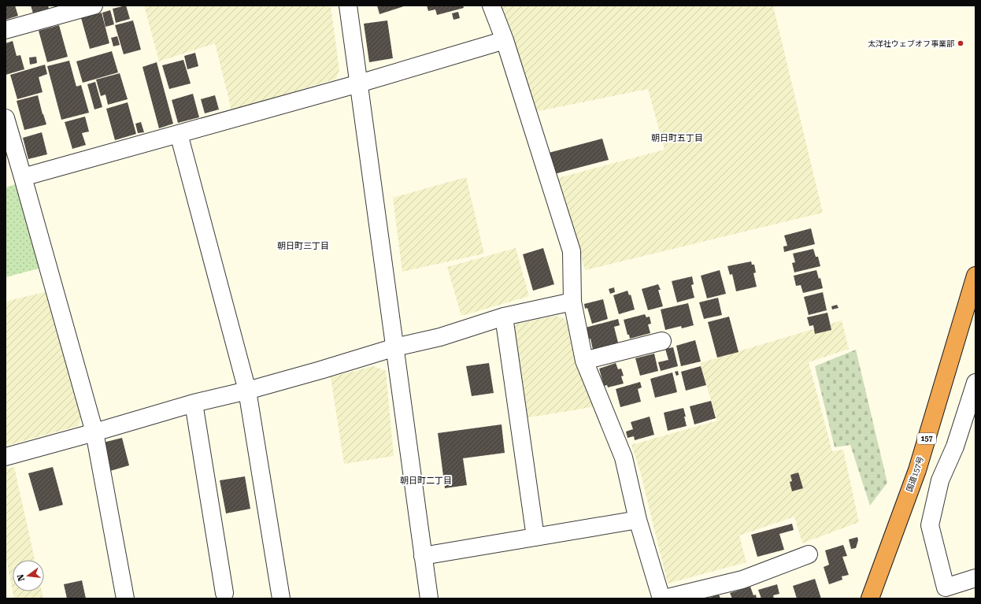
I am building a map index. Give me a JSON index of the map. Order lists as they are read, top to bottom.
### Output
{
  "streets": {
    "highway": ["157", "国道157号"]
  },
  "districts": ["朝日町五丁目", "朝日町三丁目", "朝日町二丁目"],
  "places": ["太洋社ウェブオフ事業部"],
  "north": "left"
}
